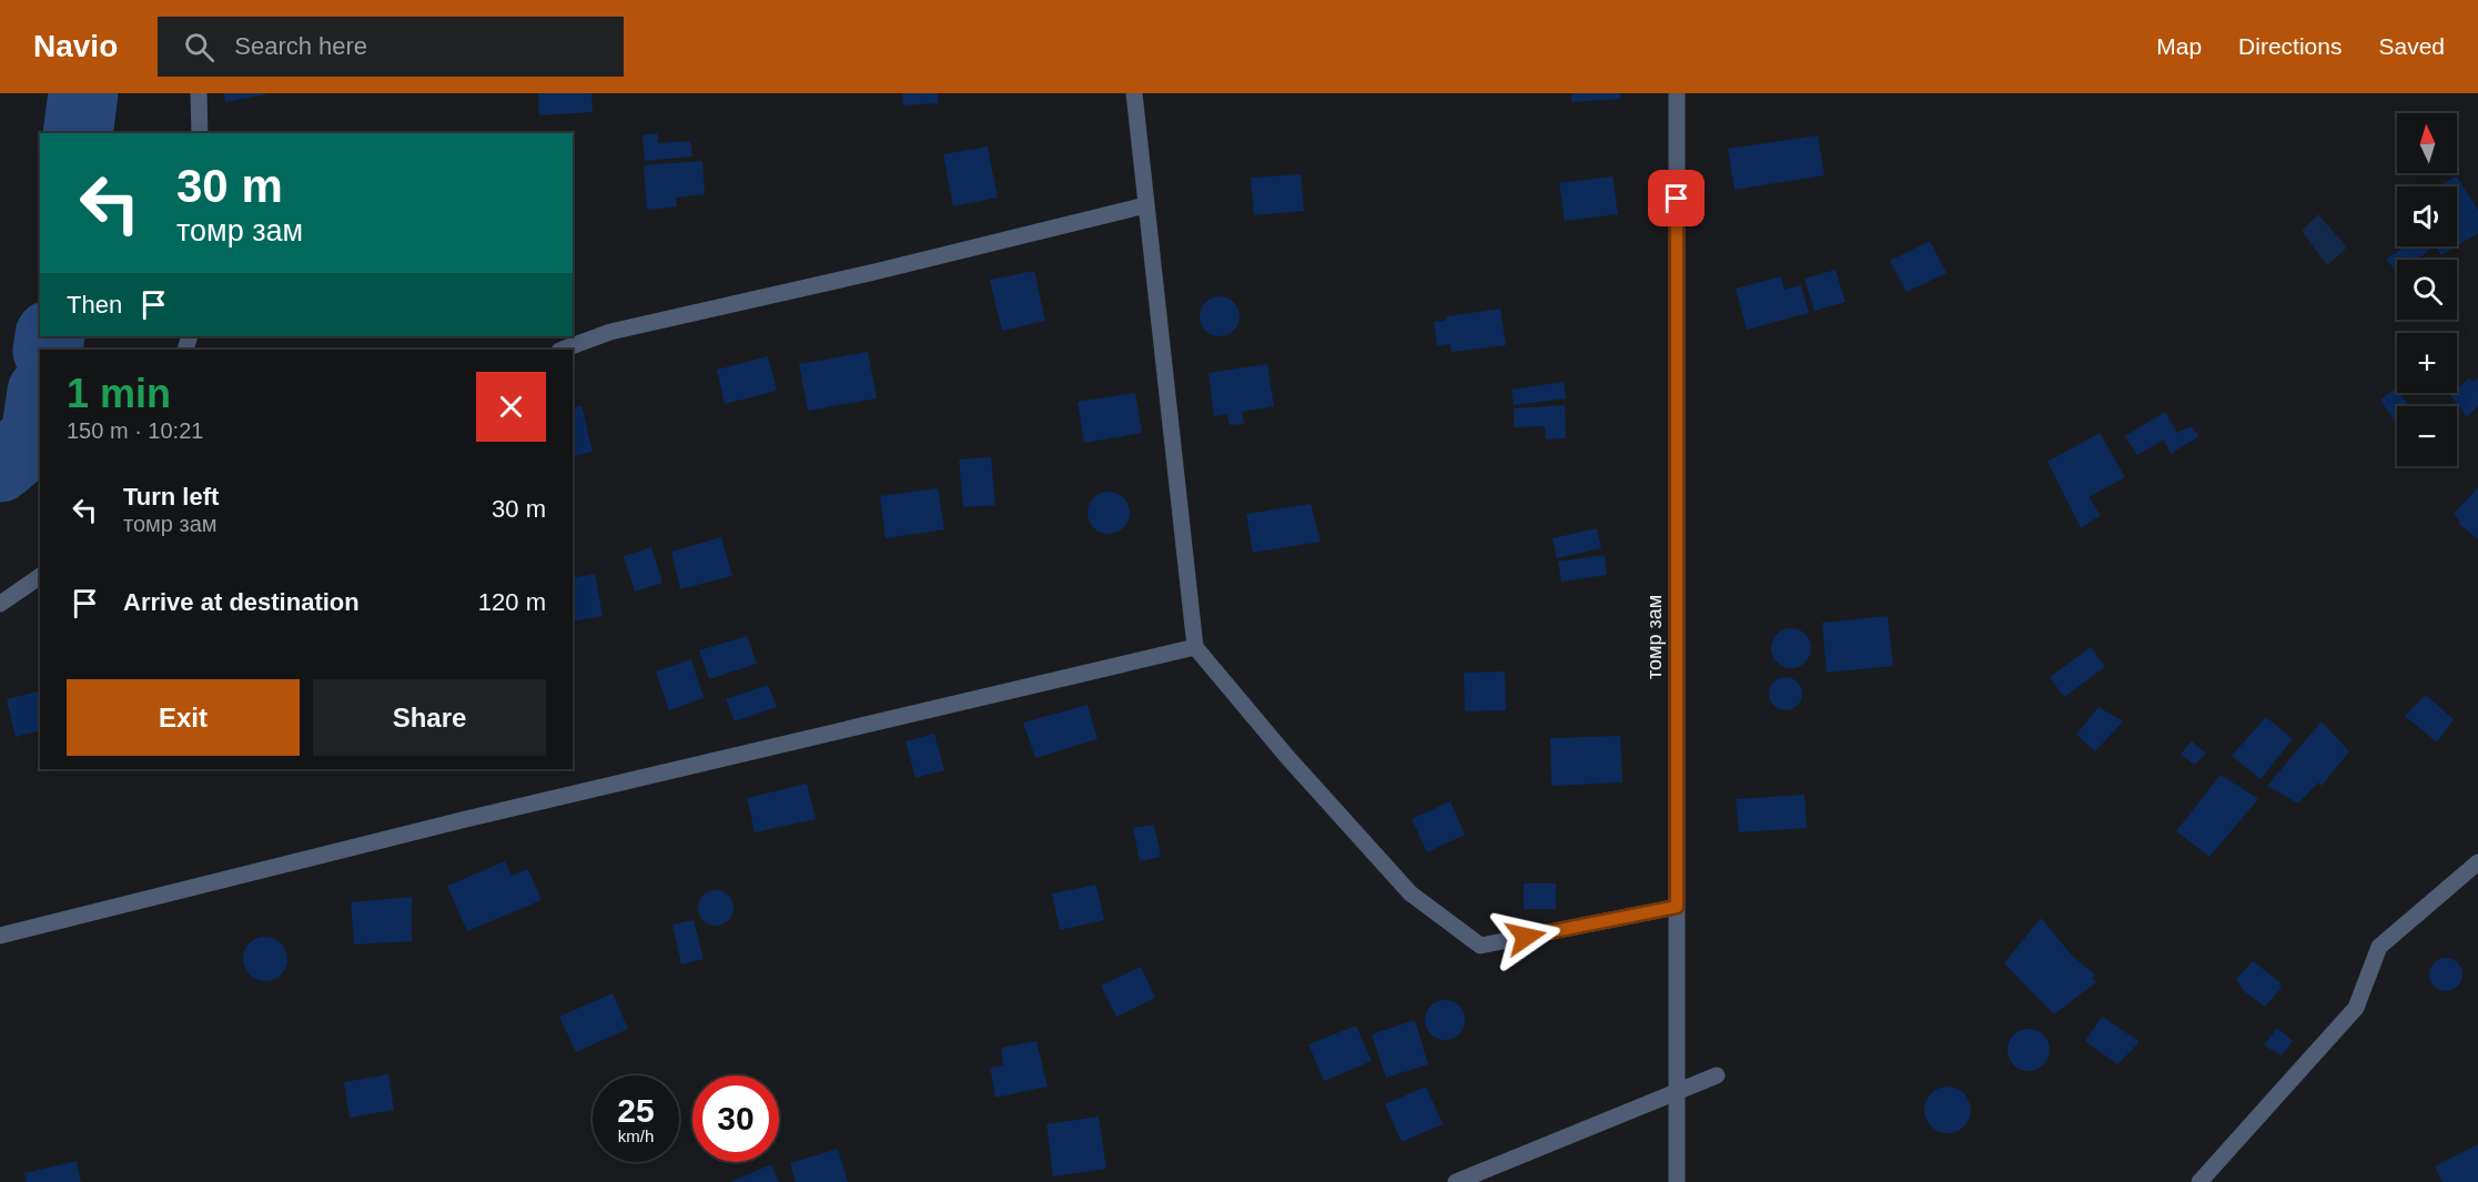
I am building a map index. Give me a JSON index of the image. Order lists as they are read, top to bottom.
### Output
{
  "streets": {
    "street": ["томр зам"]
  },
  "north": "top",
  "page": {
    "header": "Navio",
    "search": "Search here",
    "nav": ["Map", "Directions", "Saved"],
    "map_buttons": ["+", "−"],
    "turn": ["30 m", "томр зам"],
    "then": "Then",
    "heading": ["1 min", "150 m · 10:21"],
    "list": [
      {
        "name": "Turn left",
        "note": "томр зам",
        "value": "30 m"
      },
      {
        "name": "Arrive at destination",
        "value": "120 m"
      }
    ],
    "buttons": ["Exit", "Share"],
    "speed": "25 km/h",
    "limit": "30"
  }
}
